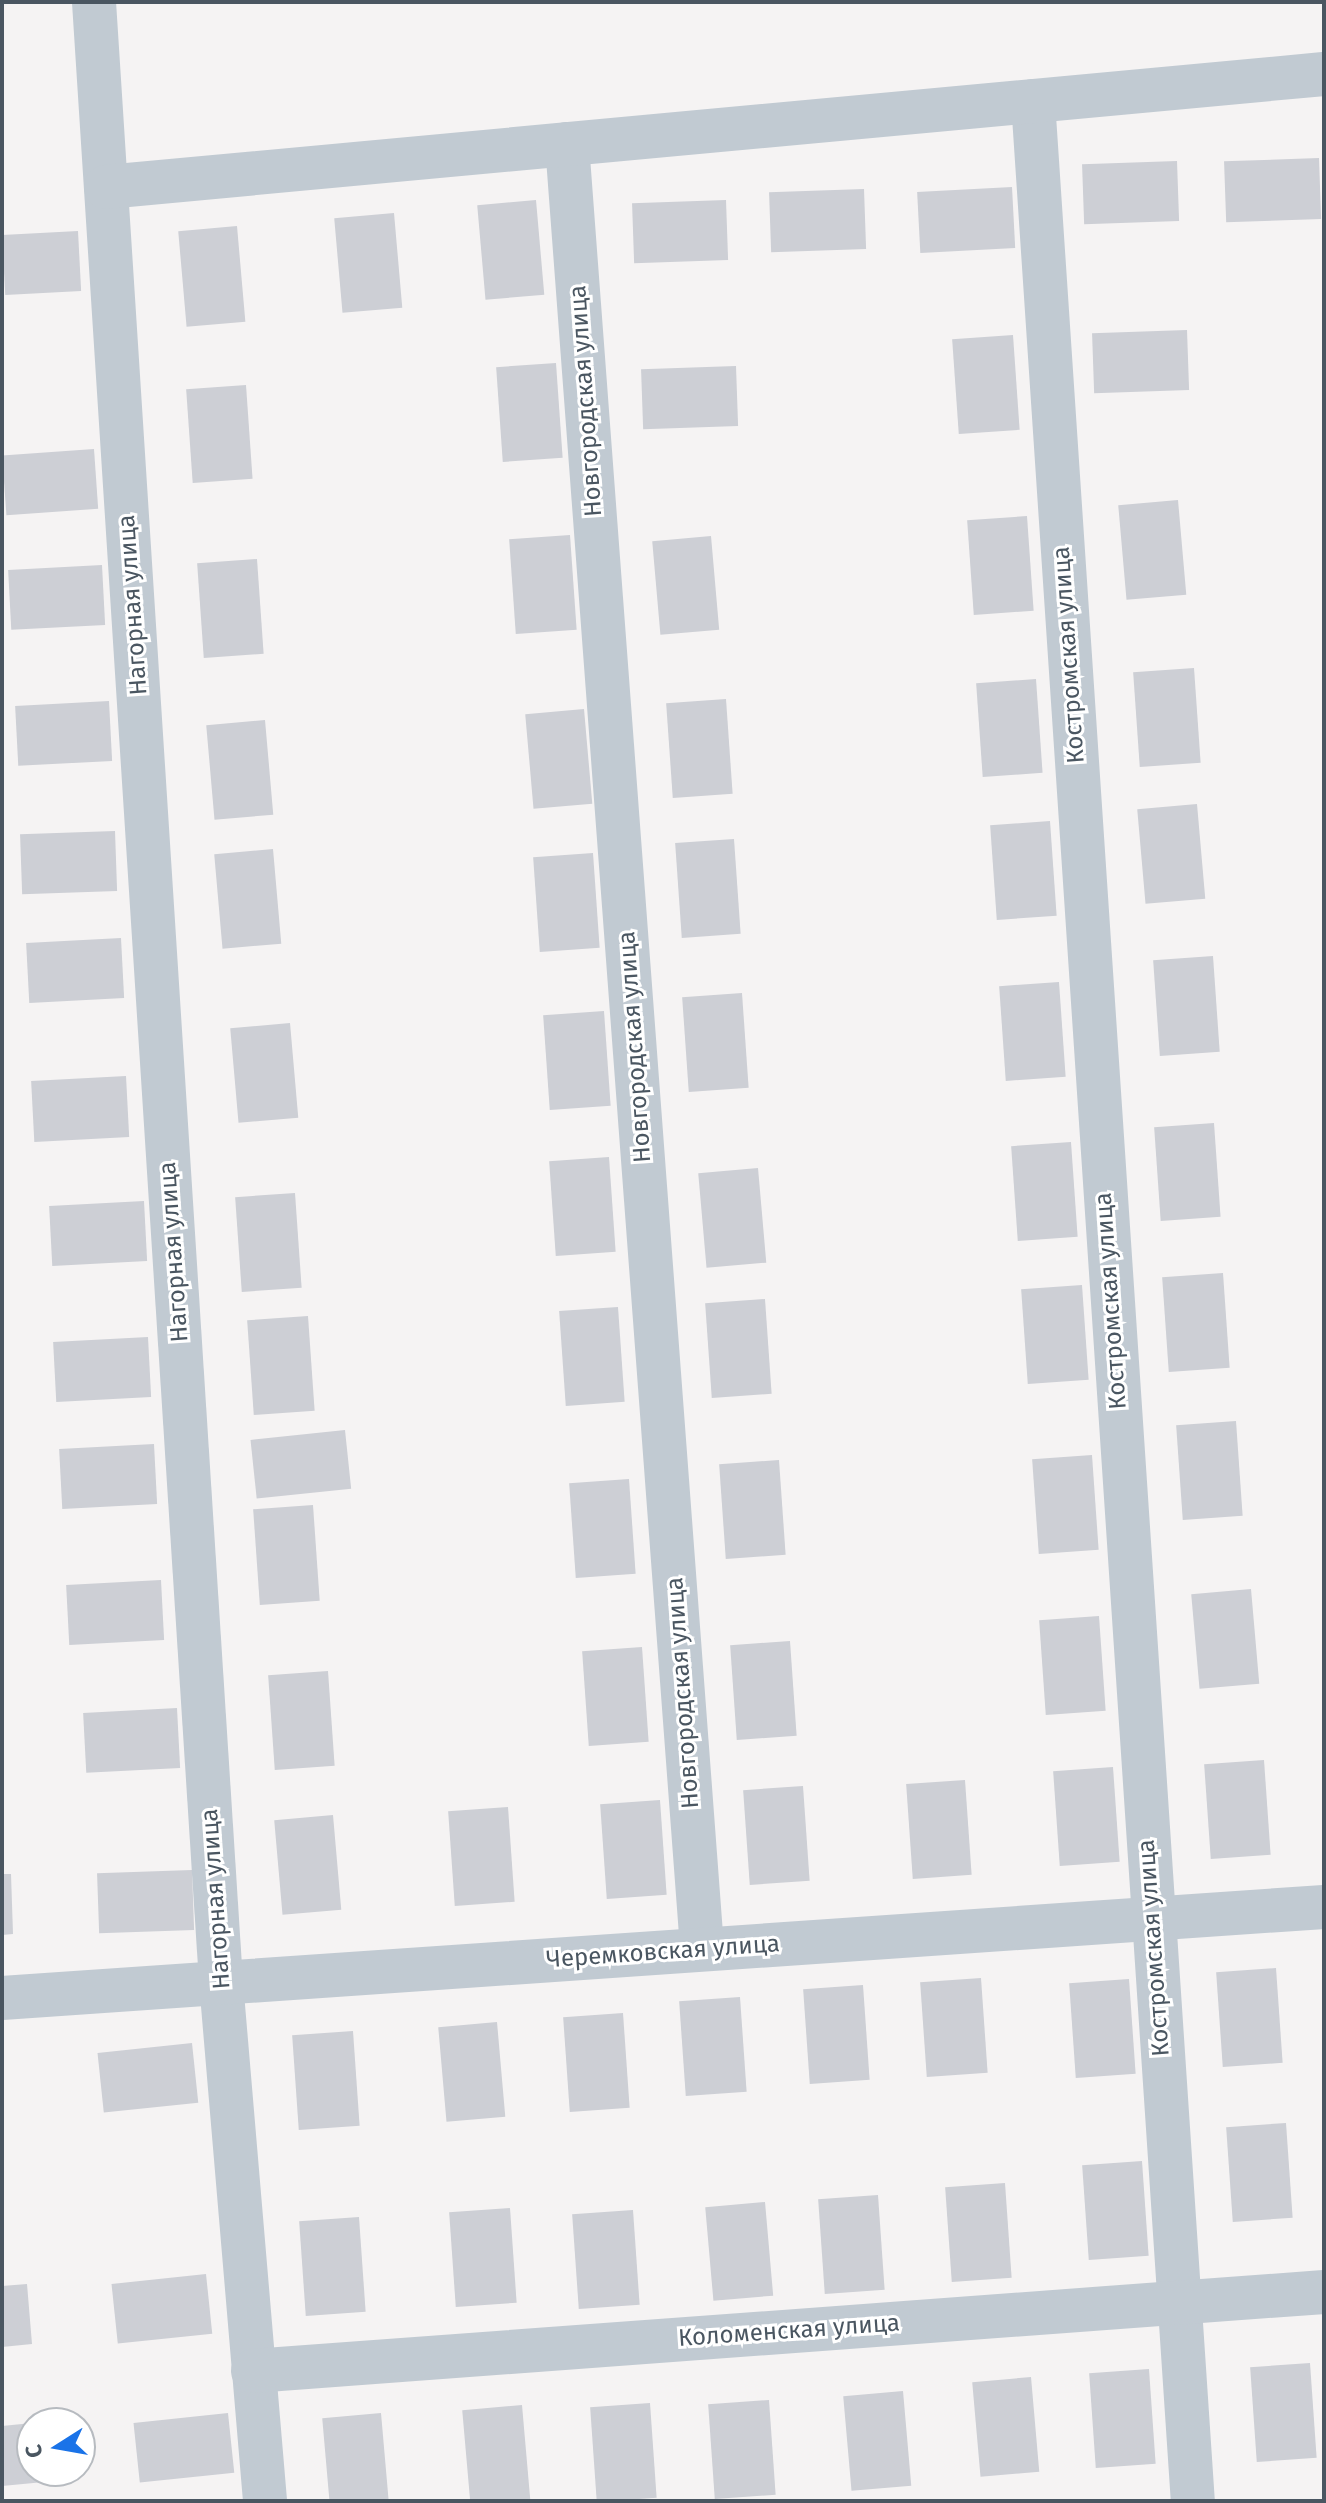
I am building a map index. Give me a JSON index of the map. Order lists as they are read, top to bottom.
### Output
{
  "streets": {
    "street": [
      "Новгородская улица",
      "Нагорная улица",
      "Костромская улица",
      "Черемковская улица",
      "Коломенская улица"
    ]
  },
  "crossings": [
    ["Новгородская улица", "Черемковская улица"],
    ["Нагорная улица", "Черемковская улица"],
    ["Нагорная улица", "Коломенская улица"],
    ["Костромская улица", "Черемковская улица"],
    ["Костромская улица", "Коломенская улица"]
  ],
  "north": "left"
}
